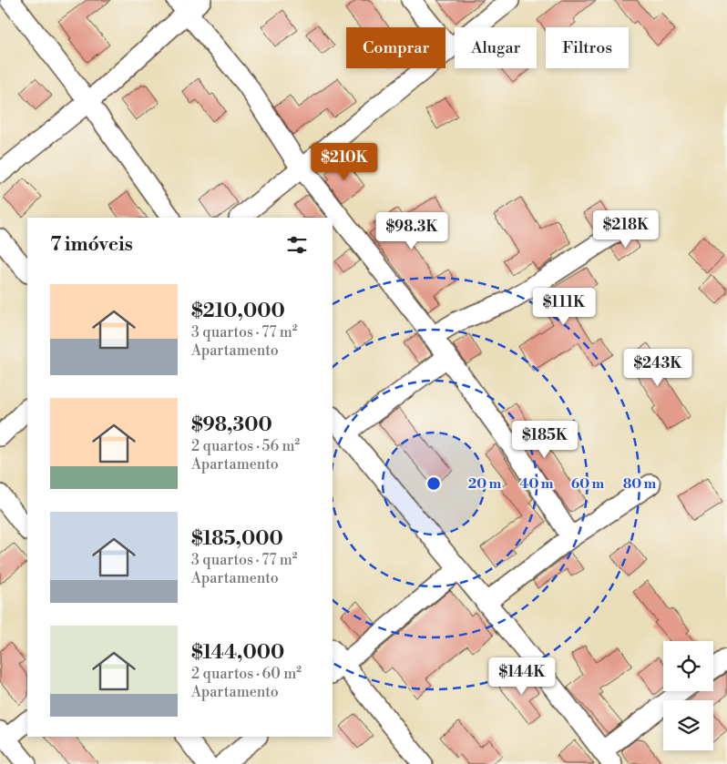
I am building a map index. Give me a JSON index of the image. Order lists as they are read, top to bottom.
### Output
{
  "page": {
    "chip": ["Comprar", "Alugar", "Filtros"],
    "price": [
      "$210K",
      "$218K",
      "$98.3K",
      "$111K",
      "$243K",
      "$185K",
      "$144K"
    ],
    "heading": "7 imóveis",
    "list": [
      {
        "name": "$210,000",
        "note": "3 quartos · 77 m² · Apartamento"
      },
      {
        "name": "$98,300",
        "note": "2 quartos · 56 m² · Apartamento"
      },
      {
        "name": "$185,000",
        "note": "3 quartos · 77 m² · Apartamento"
      },
      {
        "name": "$144,000",
        "note": "2 quartos · 60 m² · Apartamento"
      }
    ]
  },
  "rings": [
    "20 m",
    "40 m",
    "60 m",
    "80 m"
  ]
}
